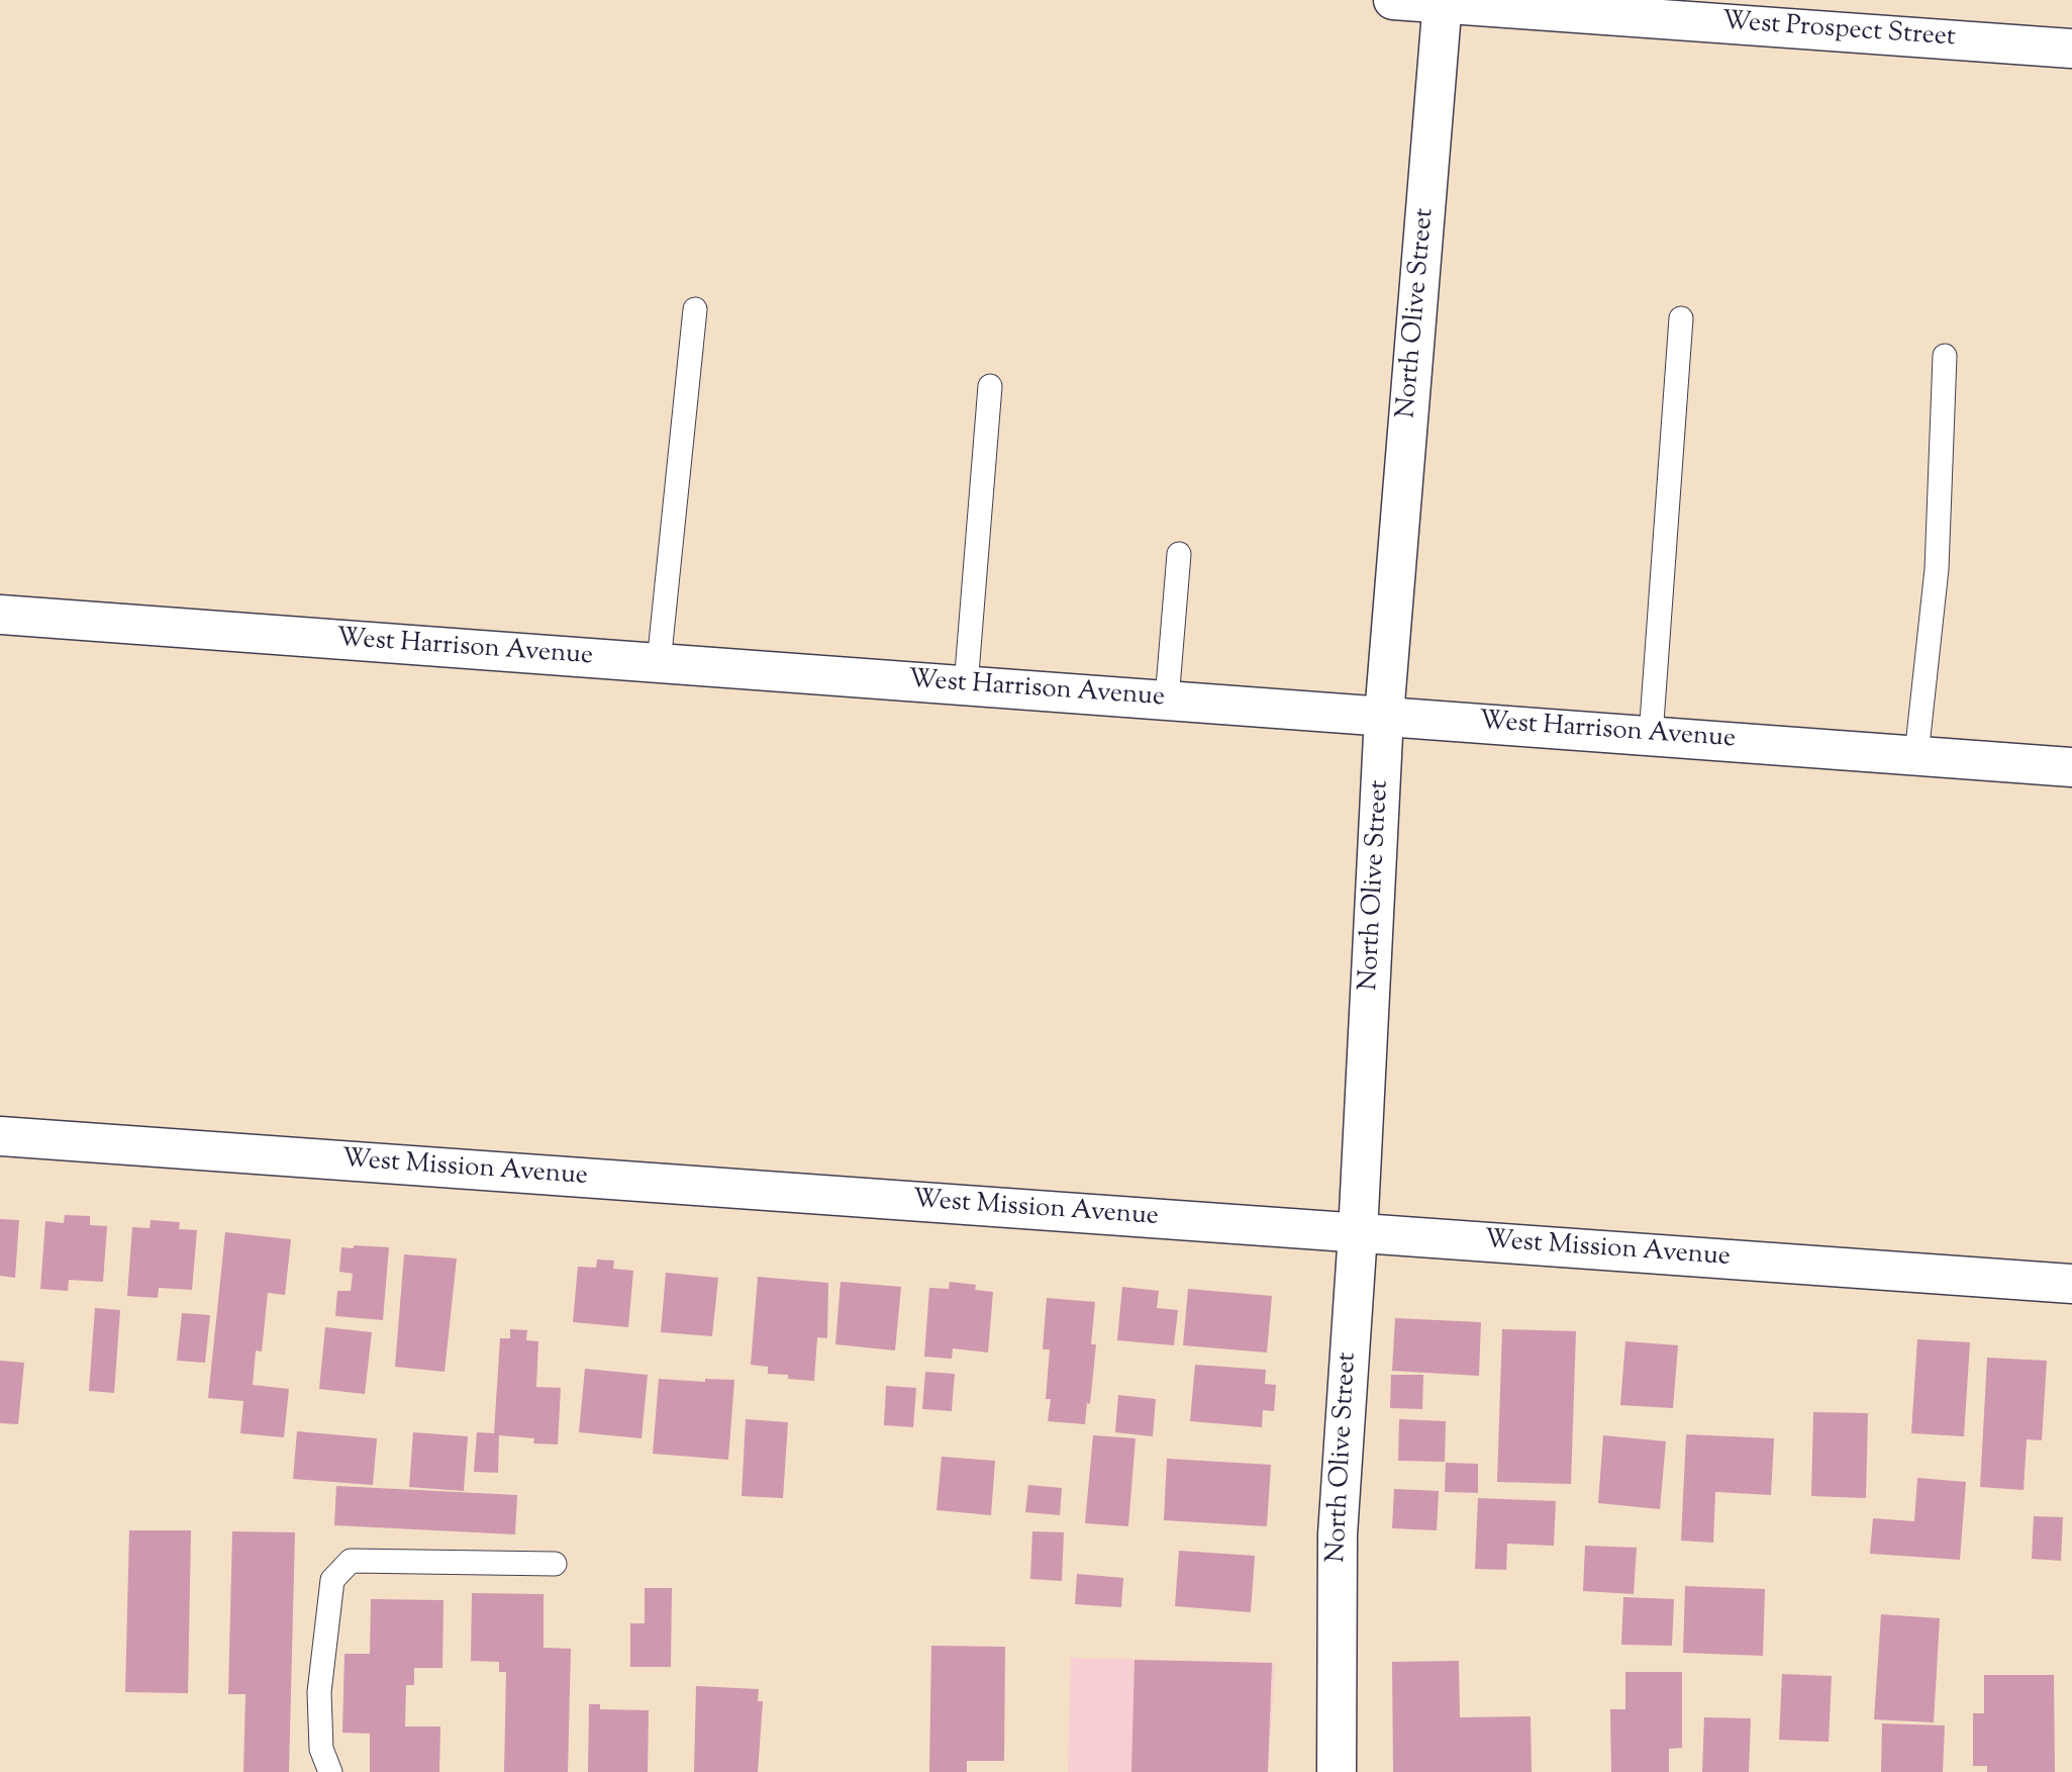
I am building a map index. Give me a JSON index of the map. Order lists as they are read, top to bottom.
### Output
{
  "streets": {
    "street": [
      "West Prospect Street",
      "North Olive Street",
      "West Harrison Avenue",
      "West Mission Avenue"
    ]
  },
  "crossings": [
    ["West Prospect Street", "North Olive Street"],
    ["North Olive Street", "West Harrison Avenue"],
    ["North Olive Street", "West Mission Avenue"]
  ]
}
